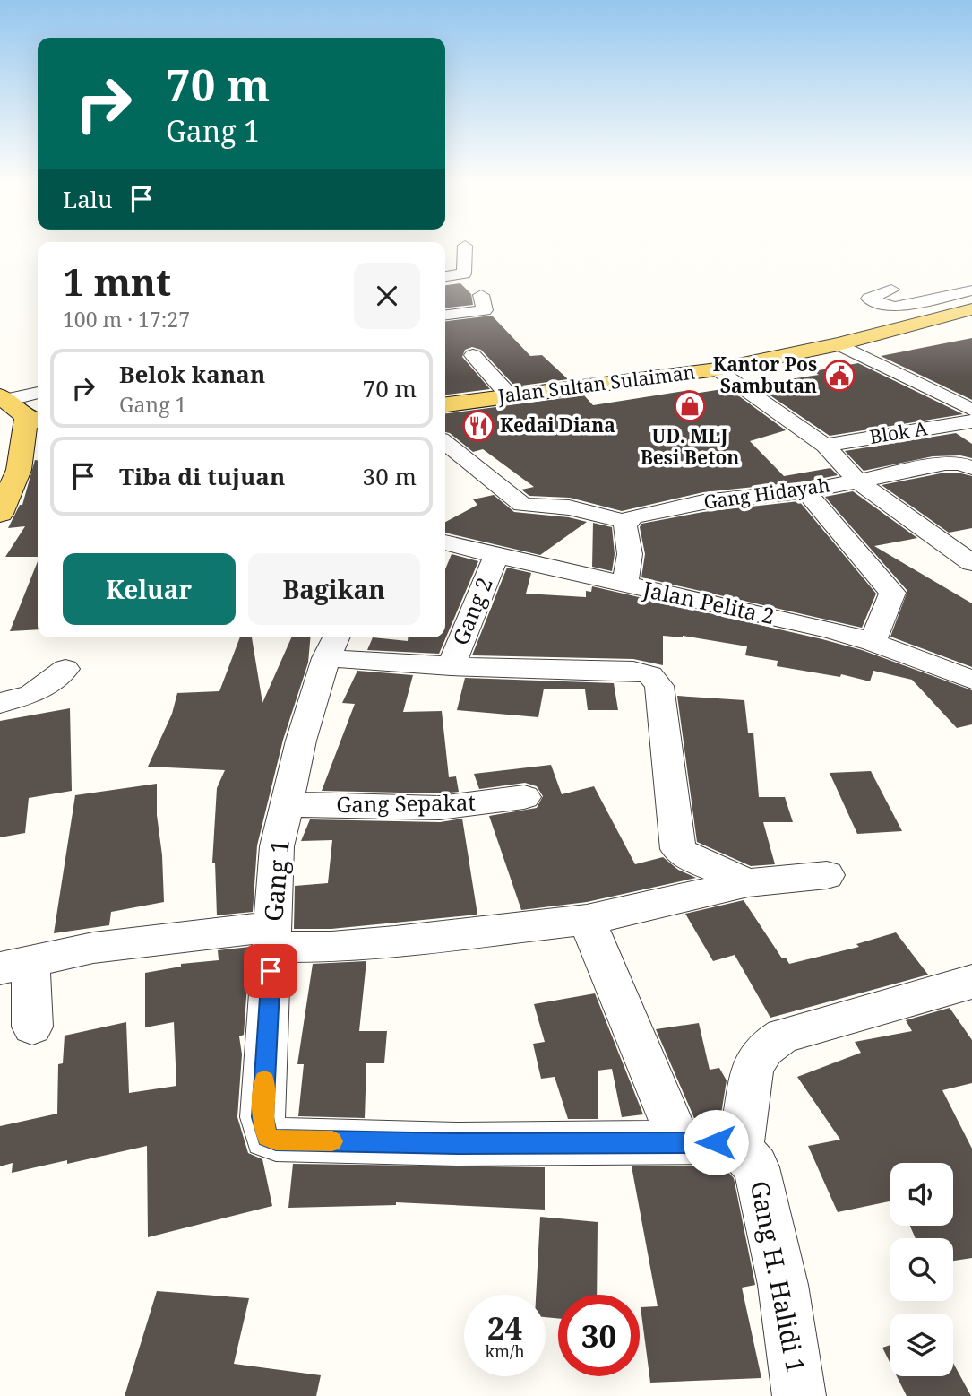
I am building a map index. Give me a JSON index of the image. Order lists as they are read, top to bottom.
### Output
{
  "streets": {
    "main road": ["Jalan Sultan Sulaiman"],
    "street": [
      "Blok A",
      "Gang Hidayah",
      "Jalan Pelita 2",
      "Gang 2",
      "Gang Sepakat",
      "Gang 1",
      "Gang H. Halidi 1"
    ]
  },
  "crossings": [
    ["Jalan Pelita 2", "Gang 2"],
    ["Gang Sepakat", "Gang 1"]
  ],
  "places": {
    "public building": ["Kantor Pos Sambutan"],
    "shop": ["UD. MLJ Besi Beton"],
    "restaurant": ["Kedai Diana"]
  },
  "page": {
    "turn": ["70 m", "Gang 1"],
    "then": "Lalu",
    "heading": ["1 mnt", "100 m · 17:27"],
    "list": [
      {
        "name": "Belok kanan",
        "note": "Gang 1",
        "value": "70 m"
      },
      {
        "name": "Tiba di tujuan",
        "value": "30 m"
      }
    ],
    "buttons": ["Keluar", "Bagikan"],
    "speed": "24 km/h",
    "limit": "30"
  }
}
